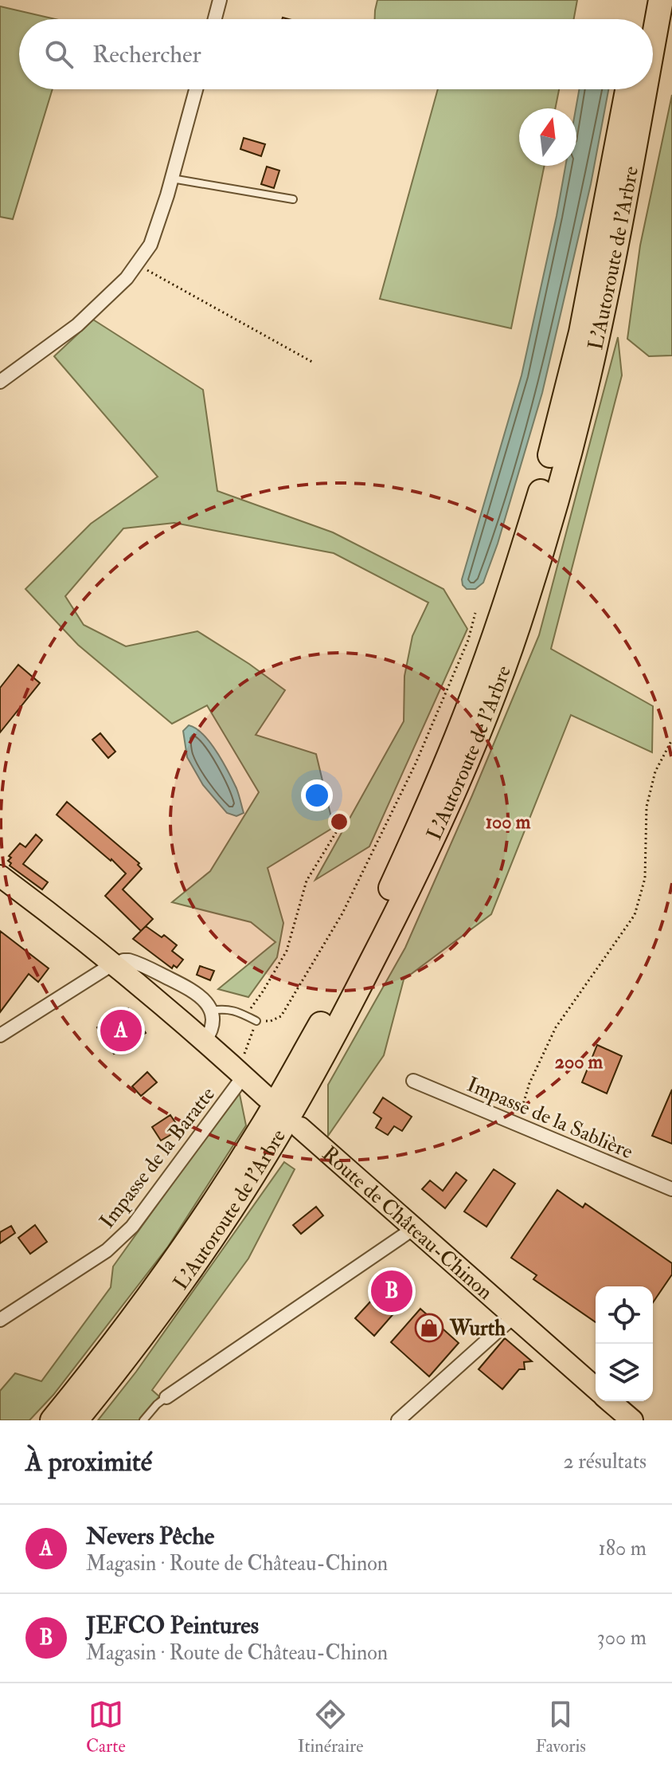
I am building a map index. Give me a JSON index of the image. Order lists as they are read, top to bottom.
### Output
{
  "streets": {
    "highway": ["L'Autoroute de l'Arbre"],
    "main road": ["Route de Château-Chinon"],
    "street": ["Impasse de la Sablière", "Impasse de la Baratte"]
  },
  "places": {
    "shop": ["Wurth"]
  },
  "north": "top",
  "page": {
    "search": "Rechercher",
    "pins": ["A", "B"],
    "heading": ["À proximité", "2 résultats"],
    "list": [
      {
        "mark": "A",
        "name": "Nevers Pêche",
        "note": "Magasin · Route de Château-Chinon",
        "value": "180 m"
      },
      {
        "mark": "B",
        "name": "JEFCO Peintures",
        "note": "Magasin · Route de Château-Chinon",
        "value": "300 m"
      }
    ],
    "nav": ["Carte", "Itinéraire", "Favoris"]
  },
  "rings": ["100 m", "200 m"]
}
